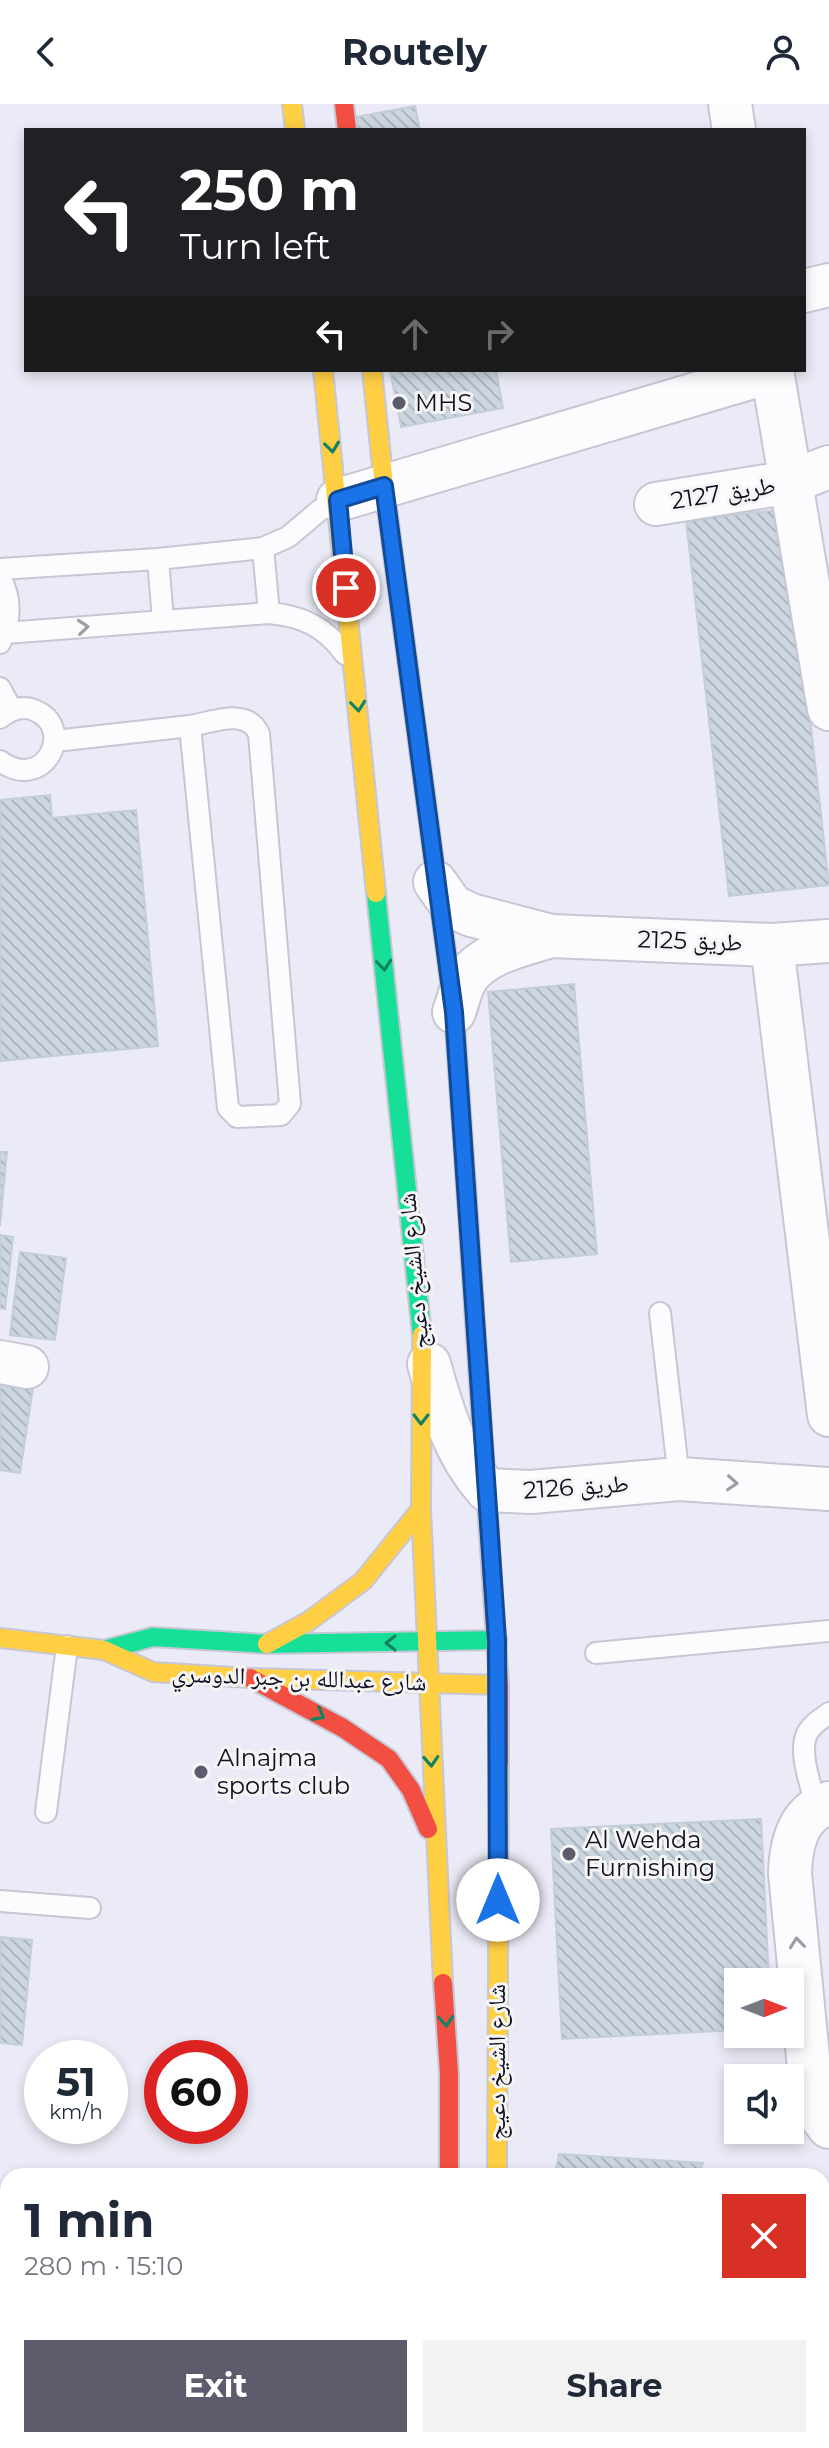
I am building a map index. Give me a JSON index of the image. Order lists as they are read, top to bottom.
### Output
{
  "streets": {
    "main road": ["شارع الشيخ دعيج", "شارع عبدالله بن جبر الدوسري"],
    "street": ["طريق 2127", "طريق 2125", "طريق 2126"]
  },
  "crossings": [
    ["طريق 2125", "شارع الشيخ دعيج"],
    ["شارع الشيخ دعيج", "طريق 2126"],
    ["شارع الشيخ دعيج", "شارع عبدالله بن جبر الدوسري"]
  ],
  "places": ["MHS", "Alnajma sports club", "Al Wehda Furnishing"],
  "north": "right",
  "page": {
    "header": "Routely",
    "turn": ["250 m", "Turn left"],
    "speed": "51 km/h",
    "limit": "60",
    "heading": ["1 min", "280 m · 15:10"],
    "buttons": ["Exit", "Share"]
  }
}
